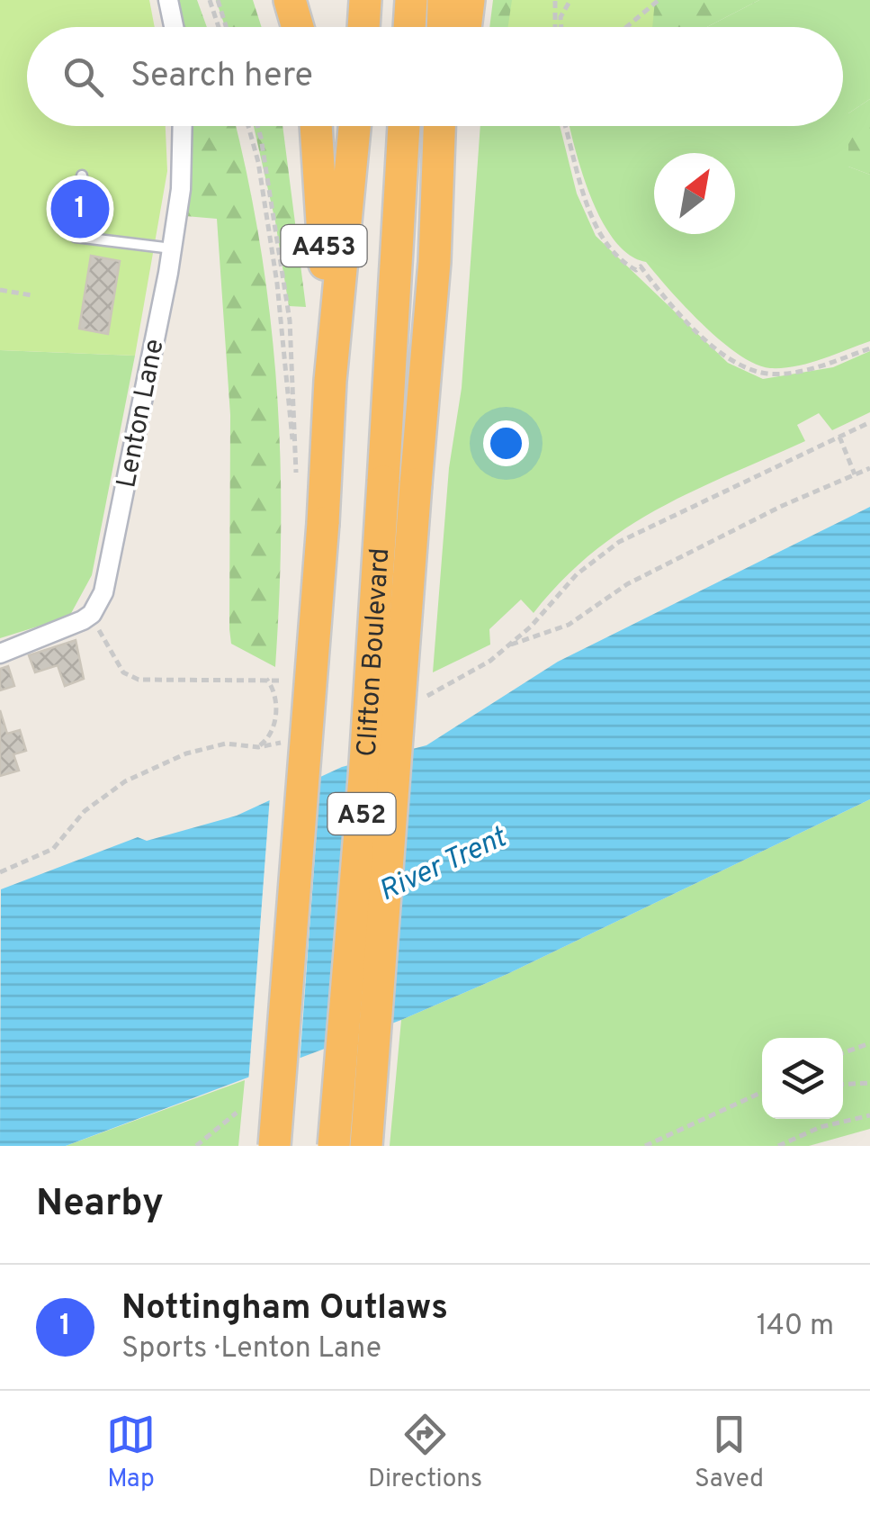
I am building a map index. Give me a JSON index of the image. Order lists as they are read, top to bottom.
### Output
{
  "streets": {
    "highway": ["A453", "Clifton Boulevard", "A52"],
    "street": ["Lenton Lane"]
  },
  "crossings": [
    ["A453", "A52"],
    ["Clifton Boulevard", "A52"]
  ],
  "water": ["River Trent"],
  "north": "top right",
  "page": {
    "search": "Search here",
    "pins": "1",
    "heading": "Nearby",
    "list": [
      {
        "mark": "1",
        "name": "Nottingham Outlaws",
        "note": "Sports · Lenton Lane",
        "value": "140 m"
      }
    ],
    "nav": ["Map", "Directions", "Saved"]
  }
}
